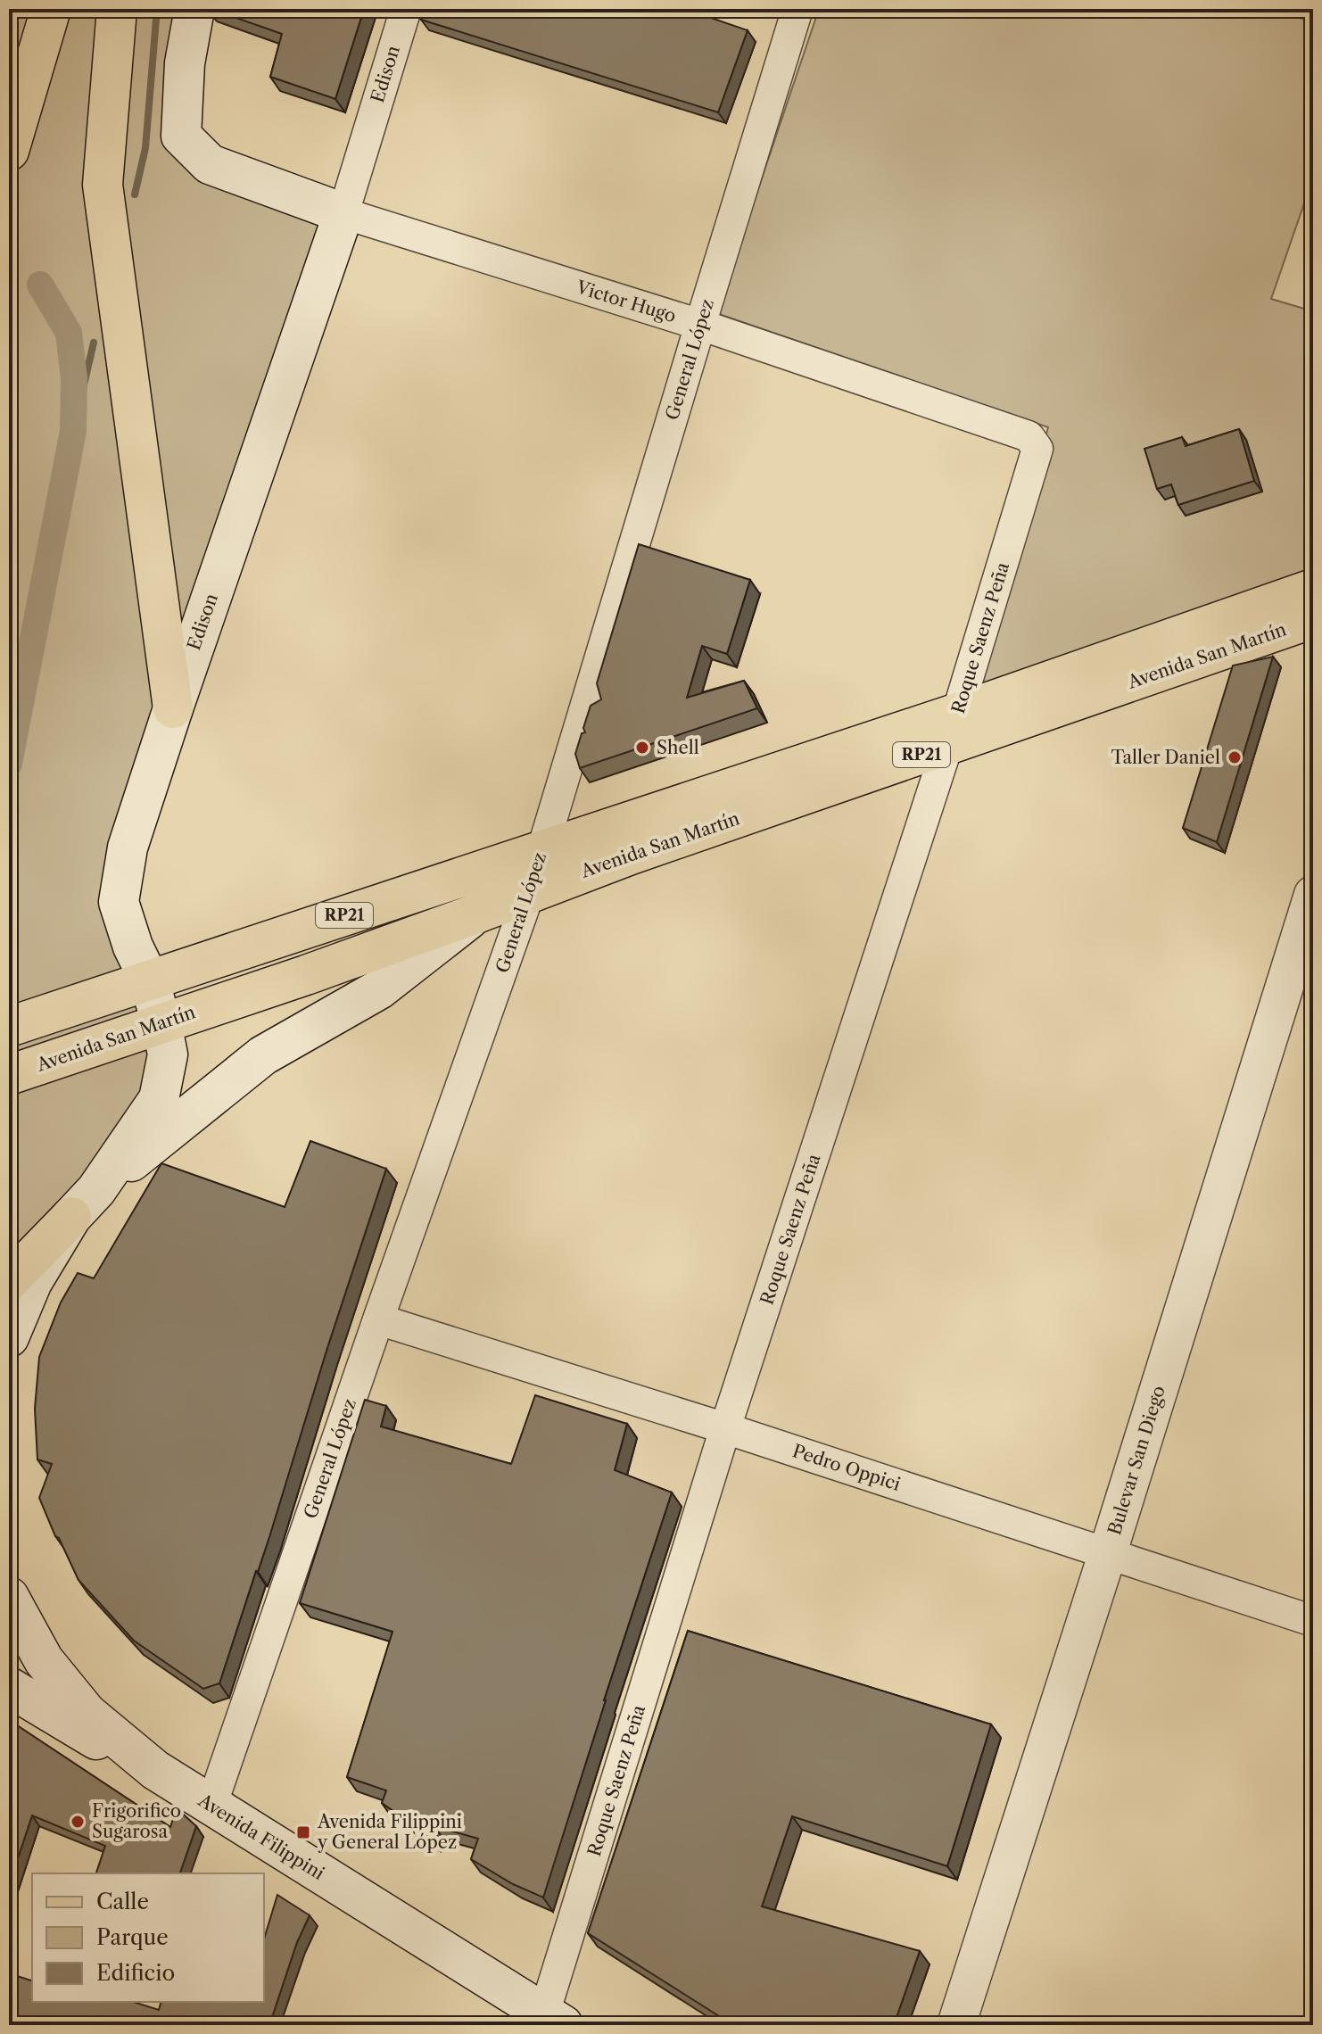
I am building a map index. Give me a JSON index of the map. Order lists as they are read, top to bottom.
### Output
{
  "streets": {
    "main road": [
      "Edison",
      "Avenida San Martín",
      "RP21",
      "Avenida Filippini"
    ],
    "street": [
      "Victor Hugo",
      "General López",
      "Roque Saenz Peña",
      "Bulevar San Diego",
      "Pedro Oppici"
    ]
  },
  "crossings": [
    ["Edison", "Victor Hugo"],
    ["Edison", "Avenida San Martín"],
    ["Victor Hugo", "General López"],
    ["Victor Hugo", "Roque Saenz Peña"],
    ["General López", "Avenida San Martín"],
    ["General López", "Pedro Oppici"],
    ["General López", "Avenida Filippini"],
    ["Roque Saenz Peña", "Avenida San Martín"],
    ["Roque Saenz Peña", "Pedro Oppici"],
    ["Roque Saenz Peña", "Avenida Filippini"],
    ["Bulevar San Diego", "Pedro Oppici"]
  ],
  "places": {
    "other": ["Shell", "Taller Daniel", "Frigorifico Sugarosa"],
    "transit": ["Avenida Filippini y General López"]
  },
  "legend": ["Calle", "Parque", "Edificio"]
}
